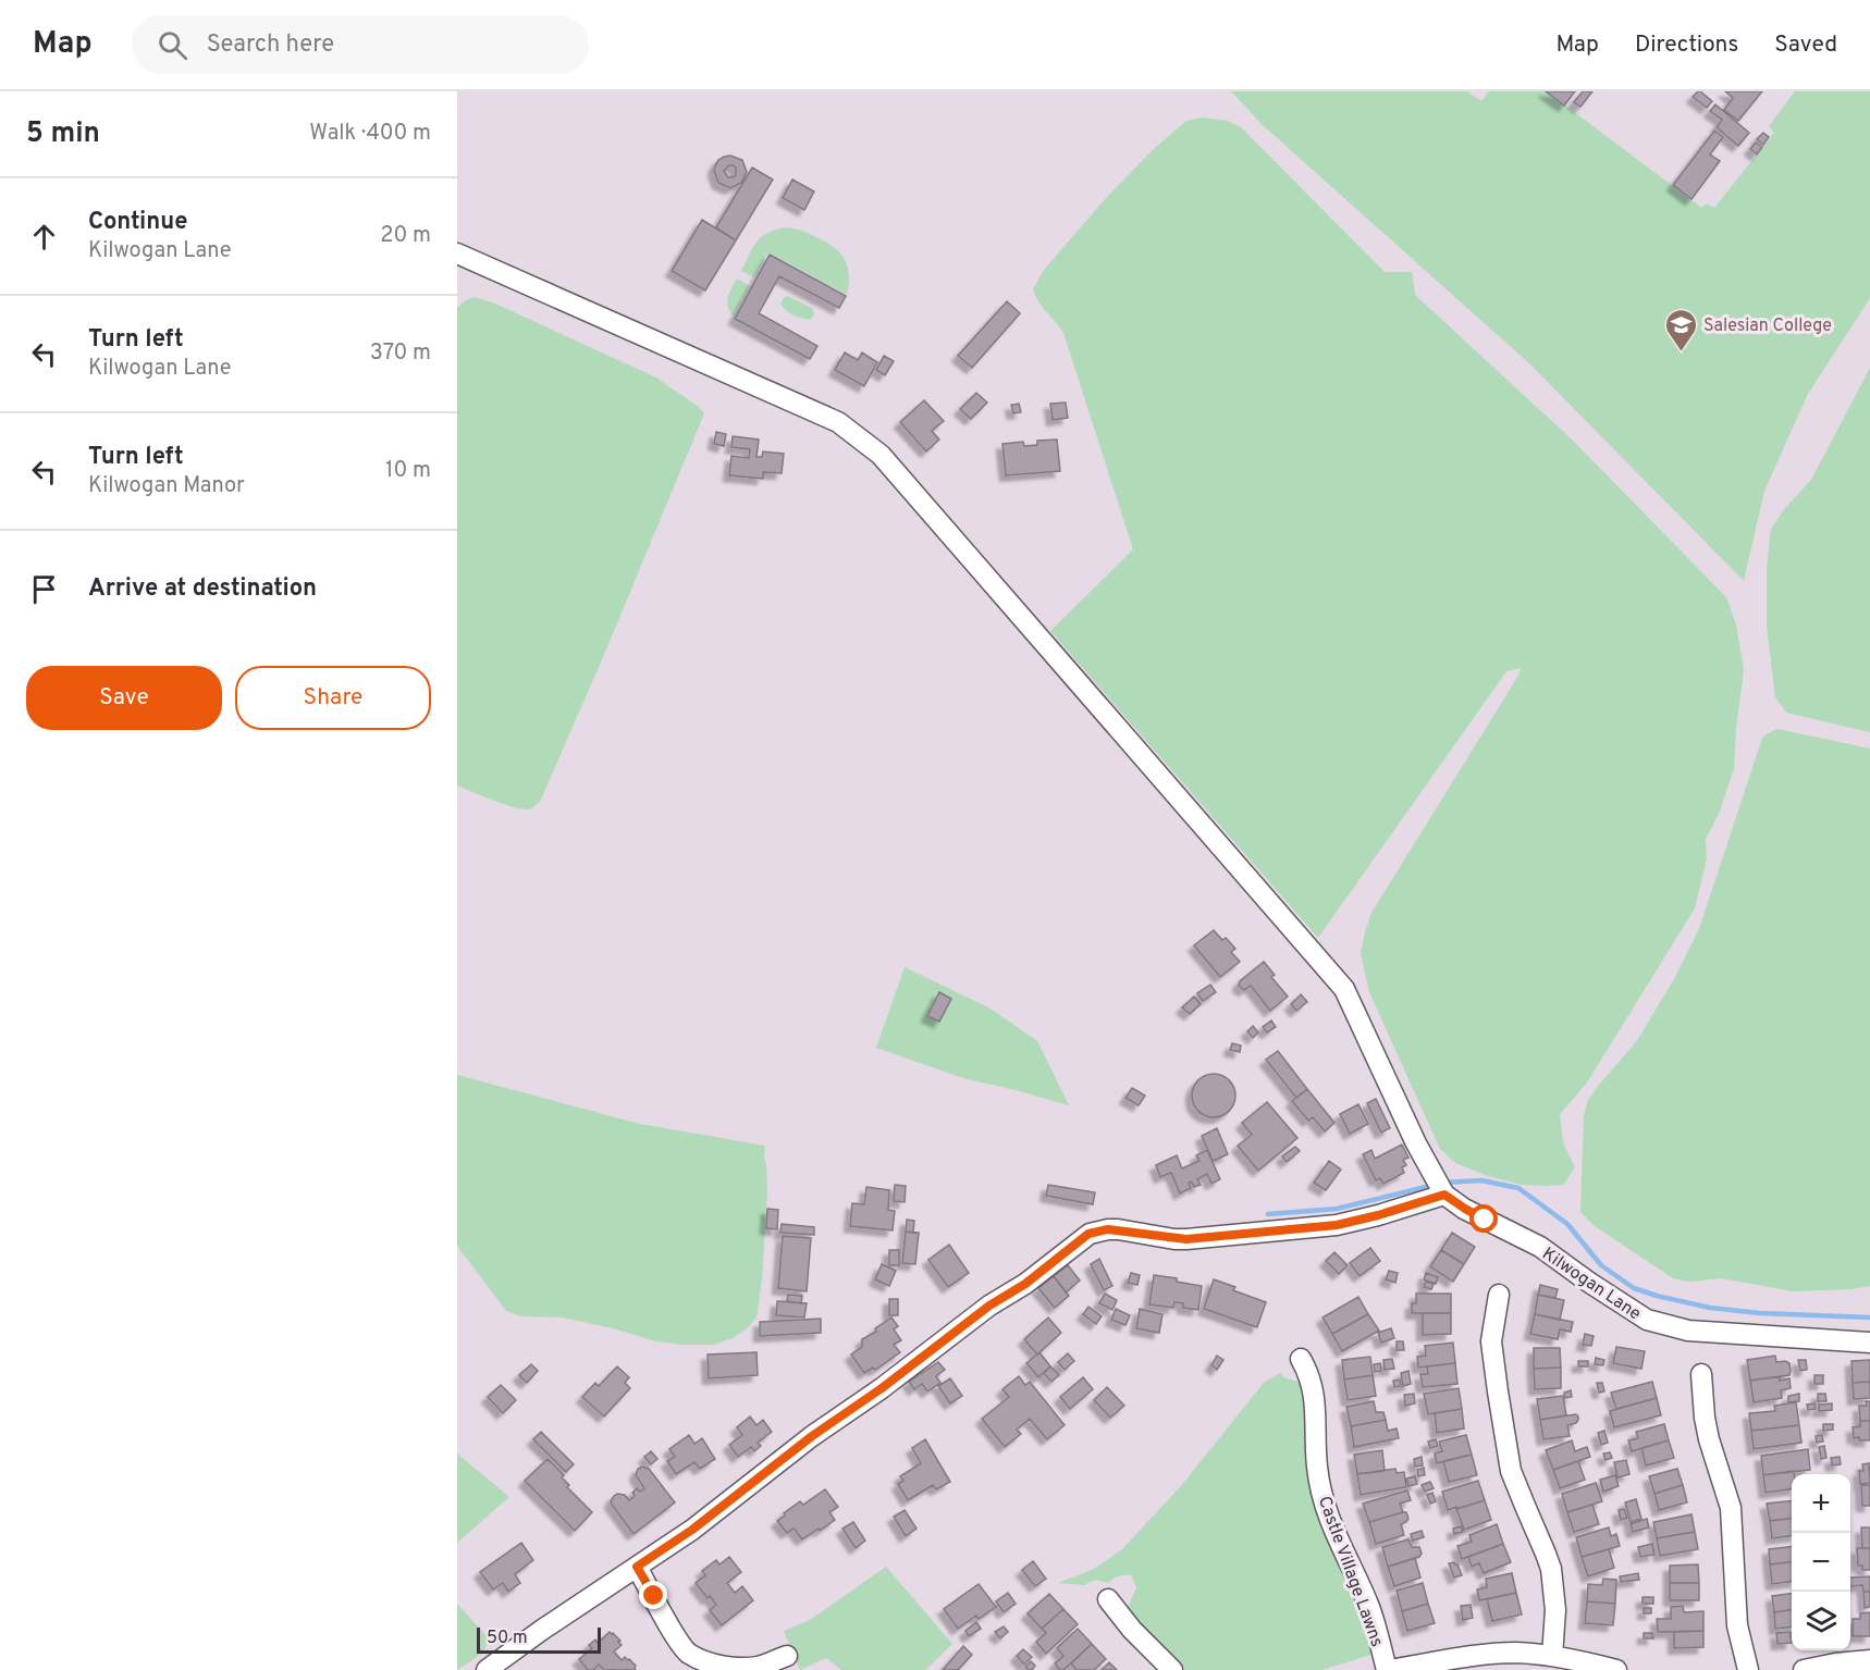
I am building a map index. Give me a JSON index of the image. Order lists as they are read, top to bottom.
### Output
{
  "streets": {
    "street": ["Kilwogan Lane", "Castle Village Lawns"]
  },
  "places": {
    "school or university": ["Salesian College"]
  },
  "scale_bar": "50 m",
  "page": {
    "header": "Map",
    "search": "Search here",
    "nav": ["Map", "Directions", "Saved"],
    "heading": ["5 min", "Walk · 400 m"],
    "list": [
      ["Continue", "Kilwogan Lane", "20 m"],
      ["Turn left", "Kilwogan Lane", "370 m"],
      ["Turn left", "Kilwogan Manor", "10 m"],
      "Arrive at destination"
    ],
    "buttons": ["Save", "Share"],
    "map_buttons": ["+", "−"],
    "scale": "50 m"
  }
}
